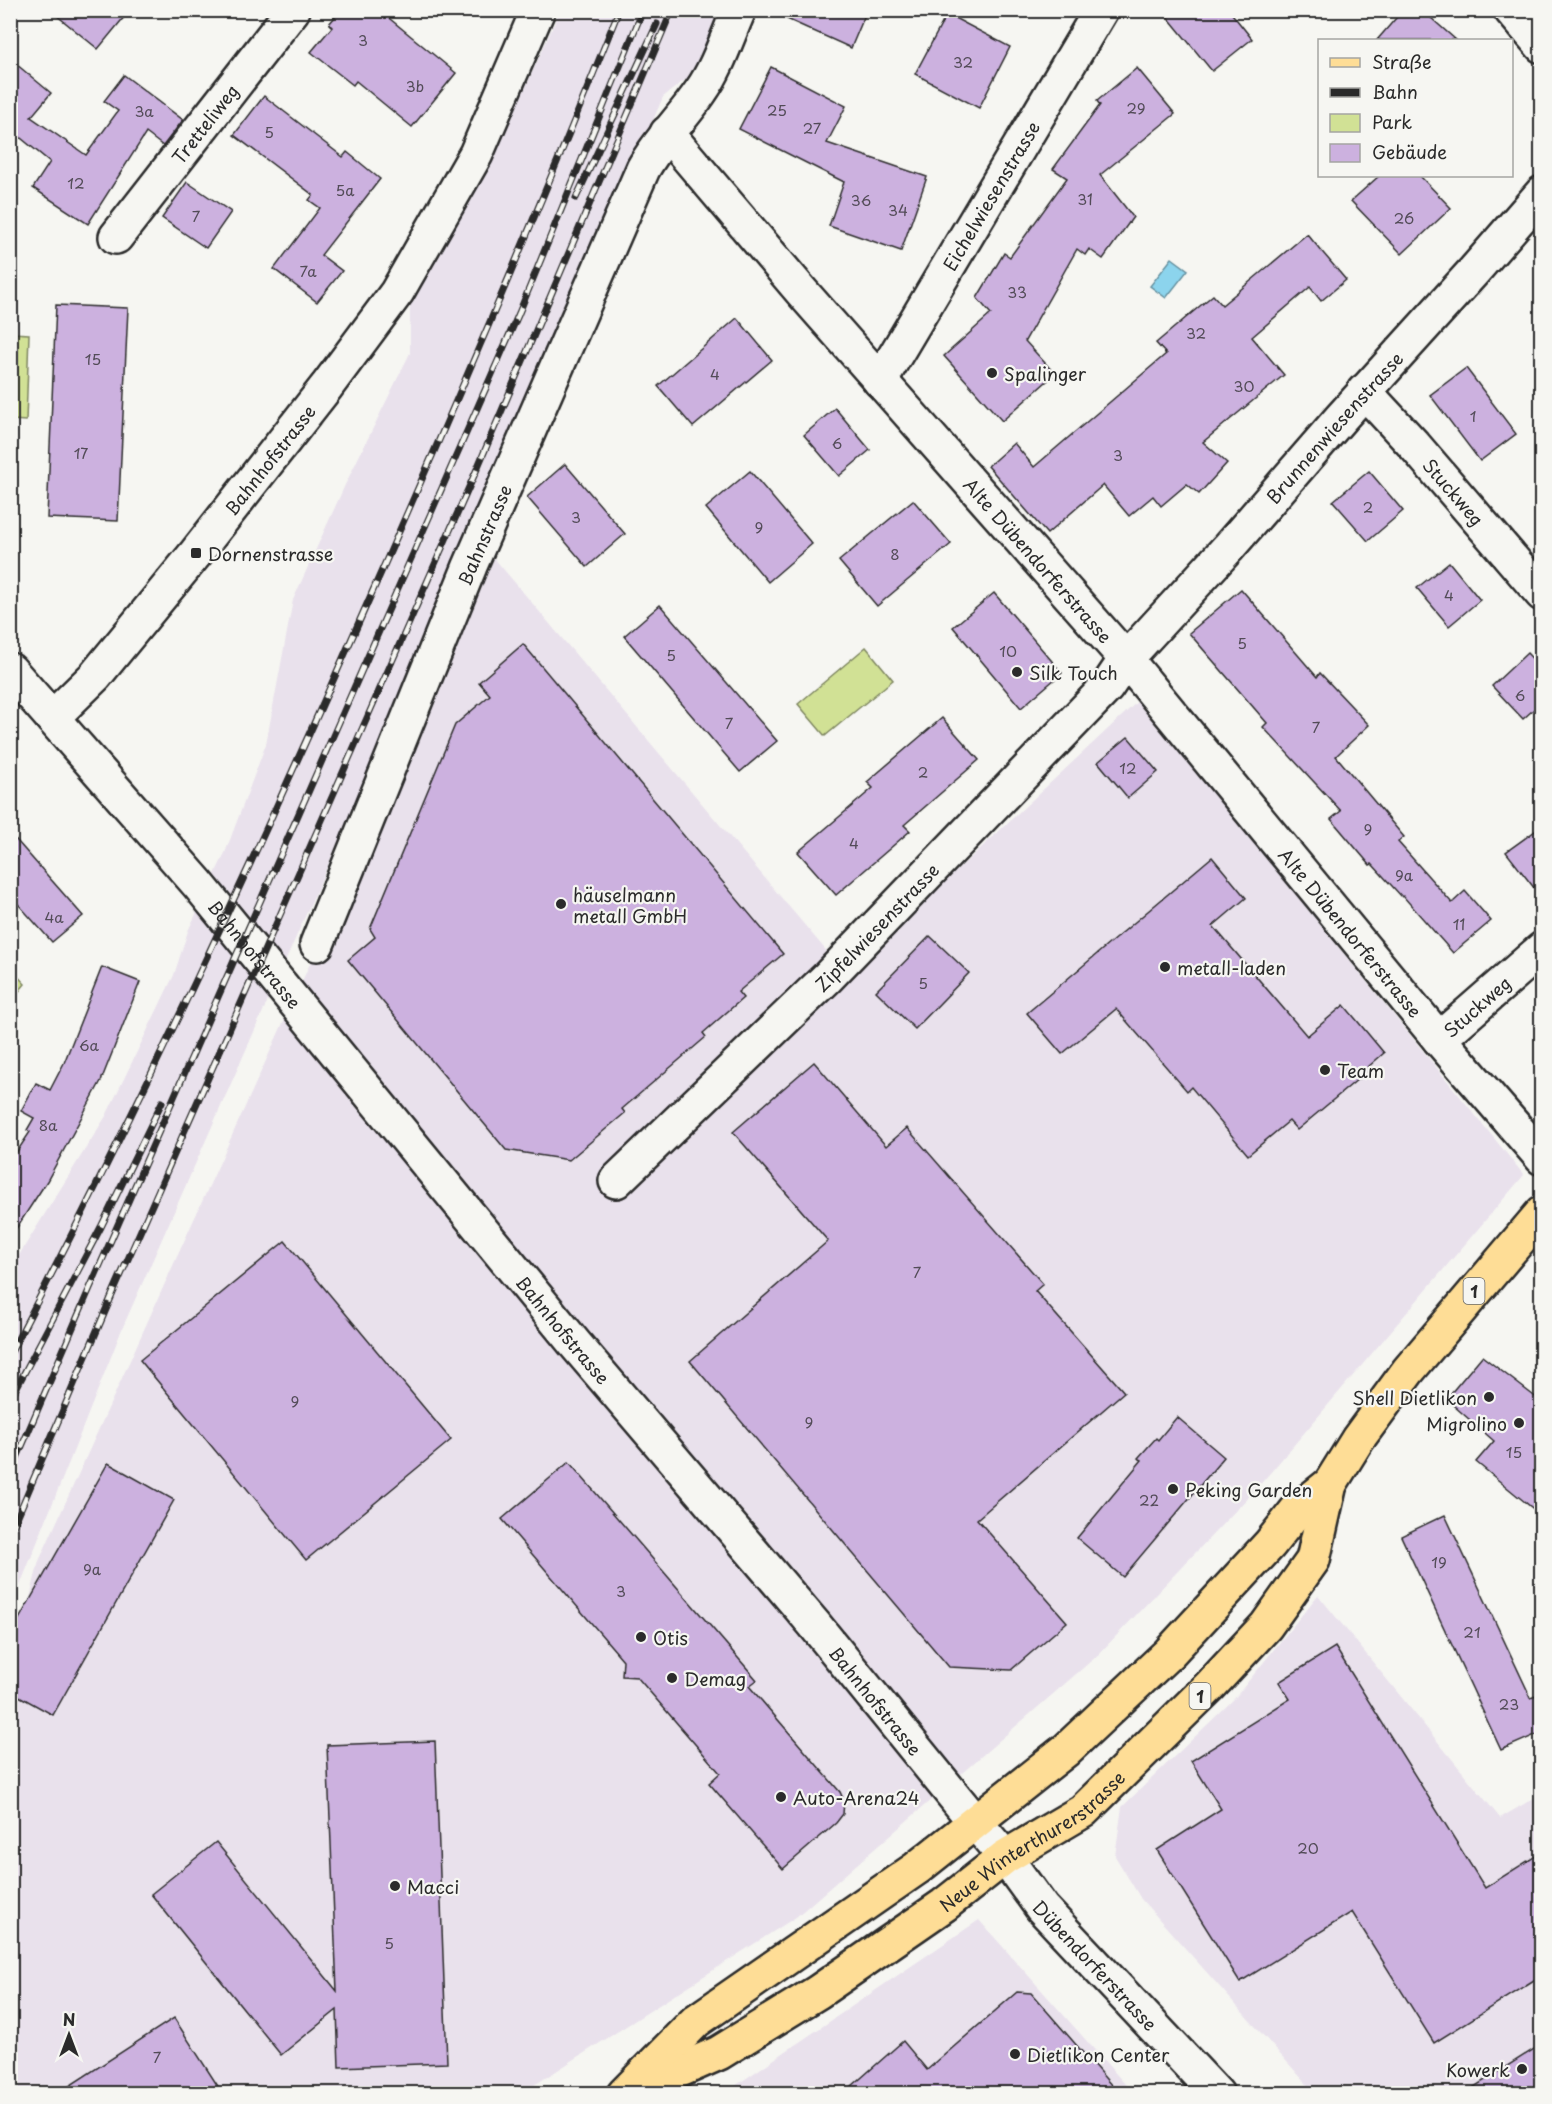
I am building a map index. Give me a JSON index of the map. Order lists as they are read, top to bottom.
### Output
{
  "streets": {
    "main road": ["1", "Neue Winterthurerstrasse"],
    "street": [
      "Tretteliweg",
      "Eichelwiesenstrasse",
      "Brunnenwiesenstrasse",
      "Bahnhofstrasse",
      "Stuckweg",
      "Bahnstrasse",
      "Alte Dübendorferstrasse",
      "Zipfelwiesenstrasse",
      "Dübendorferstrasse"
    ]
  },
  "crossings": [
    ["Eichelwiesenstrasse", "Alte Dübendorferstrasse"],
    ["Brunnenwiesenstrasse", "Stuckweg"],
    ["Brunnenwiesenstrasse", "Alte Dübendorferstrasse"],
    ["Brunnenwiesenstrasse", "Zipfelwiesenstrasse"],
    ["Bahnhofstrasse", "Neue Winterthurerstrasse"],
    ["Bahnhofstrasse", "Dübendorferstrasse"],
    ["Stuckweg", "Alte Dübendorferstrasse"],
    ["Bahnstrasse", "Alte Dübendorferstrasse"],
    ["Alte Dübendorferstrasse", "Zipfelwiesenstrasse"],
    ["Neue Winterthurerstrasse", "Dübendorferstrasse"]
  ],
  "places": {
    "other": [
      "Spalinger",
      "Silk Touch",
      "häuselmann metall GmbH",
      "metall-laden",
      "Team",
      "Shell Dietlikon",
      "Migrolino",
      "Peking Garden",
      "Otis",
      "Demag",
      "Auto-Arena24",
      "Macci",
      "Dietlikon Center",
      "Kowerk"
    ],
    "transit": ["Dornenstrasse"]
  },
  "house_numbers": [
    "3",
    "32",
    "3b",
    "29",
    "25",
    "3a",
    "27",
    "5",
    "12",
    "5a",
    "31",
    "36",
    "34",
    "7",
    "26",
    "7a",
    "33",
    "32",
    "15",
    "4",
    "30",
    "1",
    "6",
    "17",
    "3",
    "2",
    "3",
    "9",
    "8",
    "4",
    "5",
    "10",
    "5",
    "6",
    "7",
    "7",
    "12",
    "2",
    "9",
    "4",
    "9a",
    "4a",
    "11",
    "5",
    "6a",
    "8a",
    "7",
    "9",
    "9",
    "15",
    "22",
    "19",
    "9a",
    "3",
    "21",
    "23",
    "20",
    "5",
    "7"
  ],
  "legend": [
    "Straße",
    "Bahn",
    "Park",
    "Gebäude"
  ],
  "north": "top"
}
